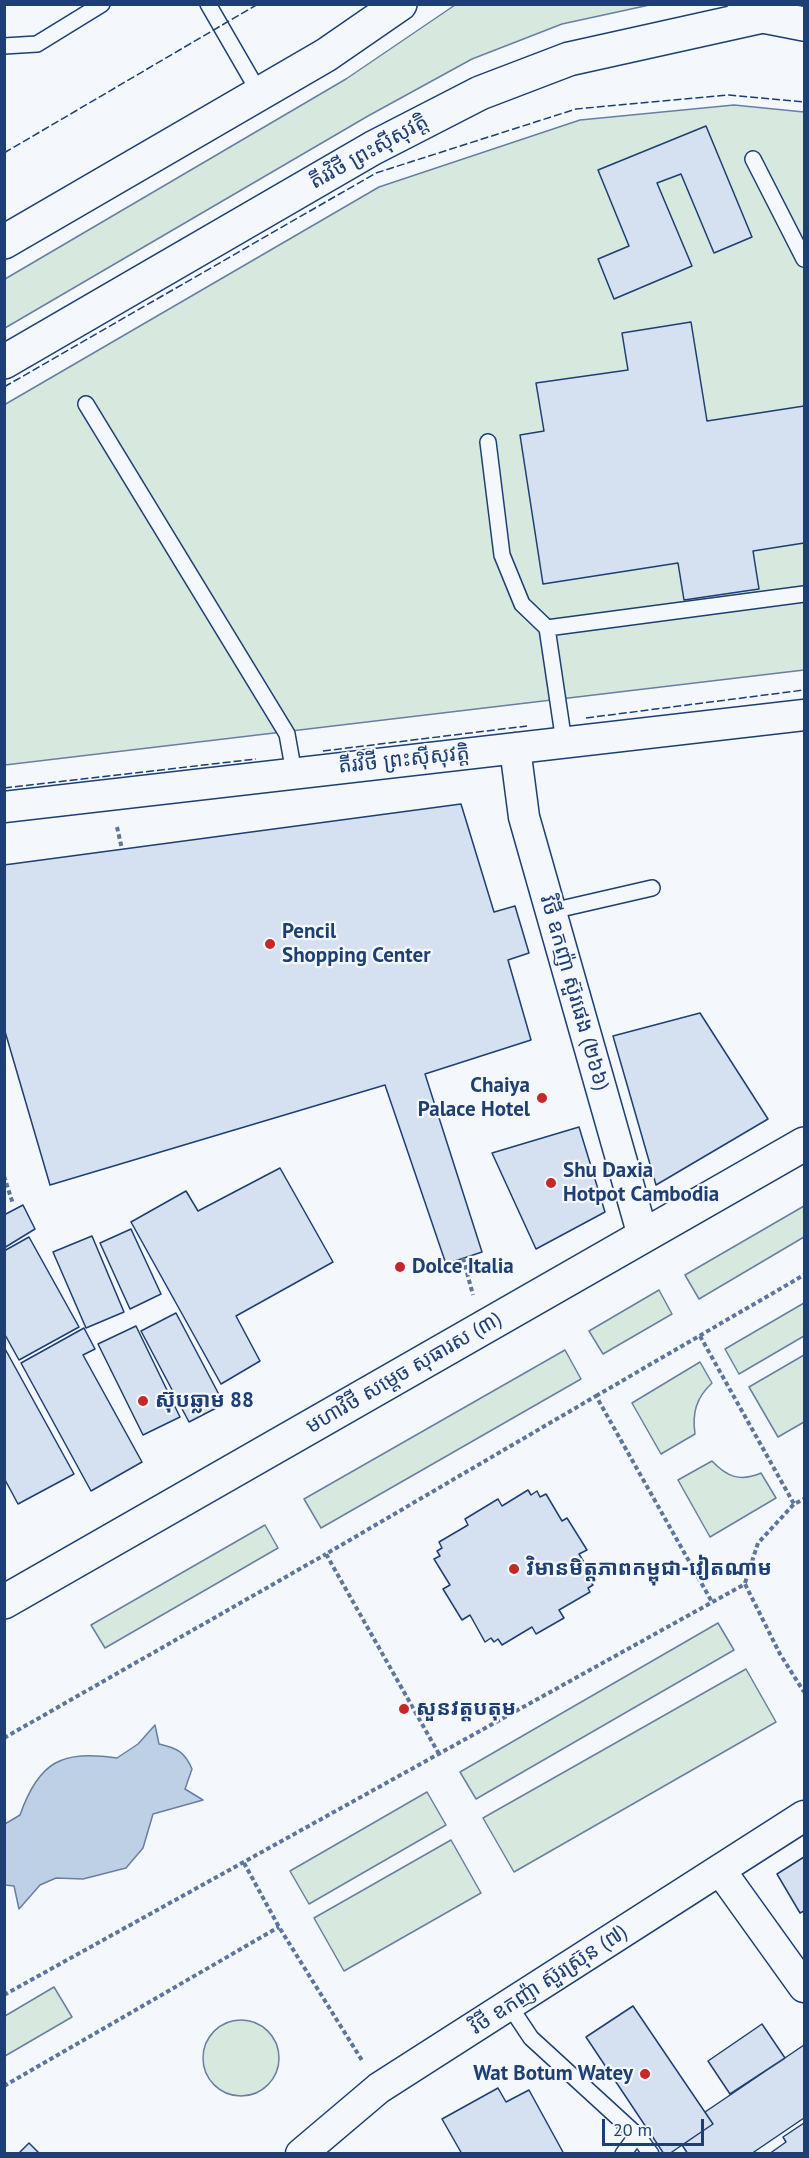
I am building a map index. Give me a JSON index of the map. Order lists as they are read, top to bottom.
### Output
{
  "streets": {
    "main road": ["តីរវិថី ព្រះស៊ីសុវត្តិ", "មហាវិថី សម្តេច សុធារស (៣)"],
    "street": ["វិថី ឧកញ៉ា ស៊ួរផេង (២៦៦)", "វិថី ឧកញ៉ា ស៊ួរស៊្រុន (៧)"]
  },
  "crossings": [
    ["តីរវិថី ព្រះស៊ីសុវត្តិ", "វិថី ឧកញ៉ា ស៊ួរផេង (២៦៦)"],
    ["វិថី ឧកញ៉ា ស៊ួរផេង (២៦៦)", "មហាវិថី សម្តេច សុធារស (៣)"]
  ],
  "places": [
    "Pencil Shopping Center",
    "Chaiya Palace Hotel",
    "Shu Daxia Hotpot Cambodia",
    "Dolce Italia",
    "ស៊ុបឆ្លាម 88",
    "វិមានមិត្តភាពកម្ពុជា-វៀតណាម",
    "សួនវត្តបតុម",
    "Wat Botum Watey"
  ],
  "scale_bar": "20 m"
}
